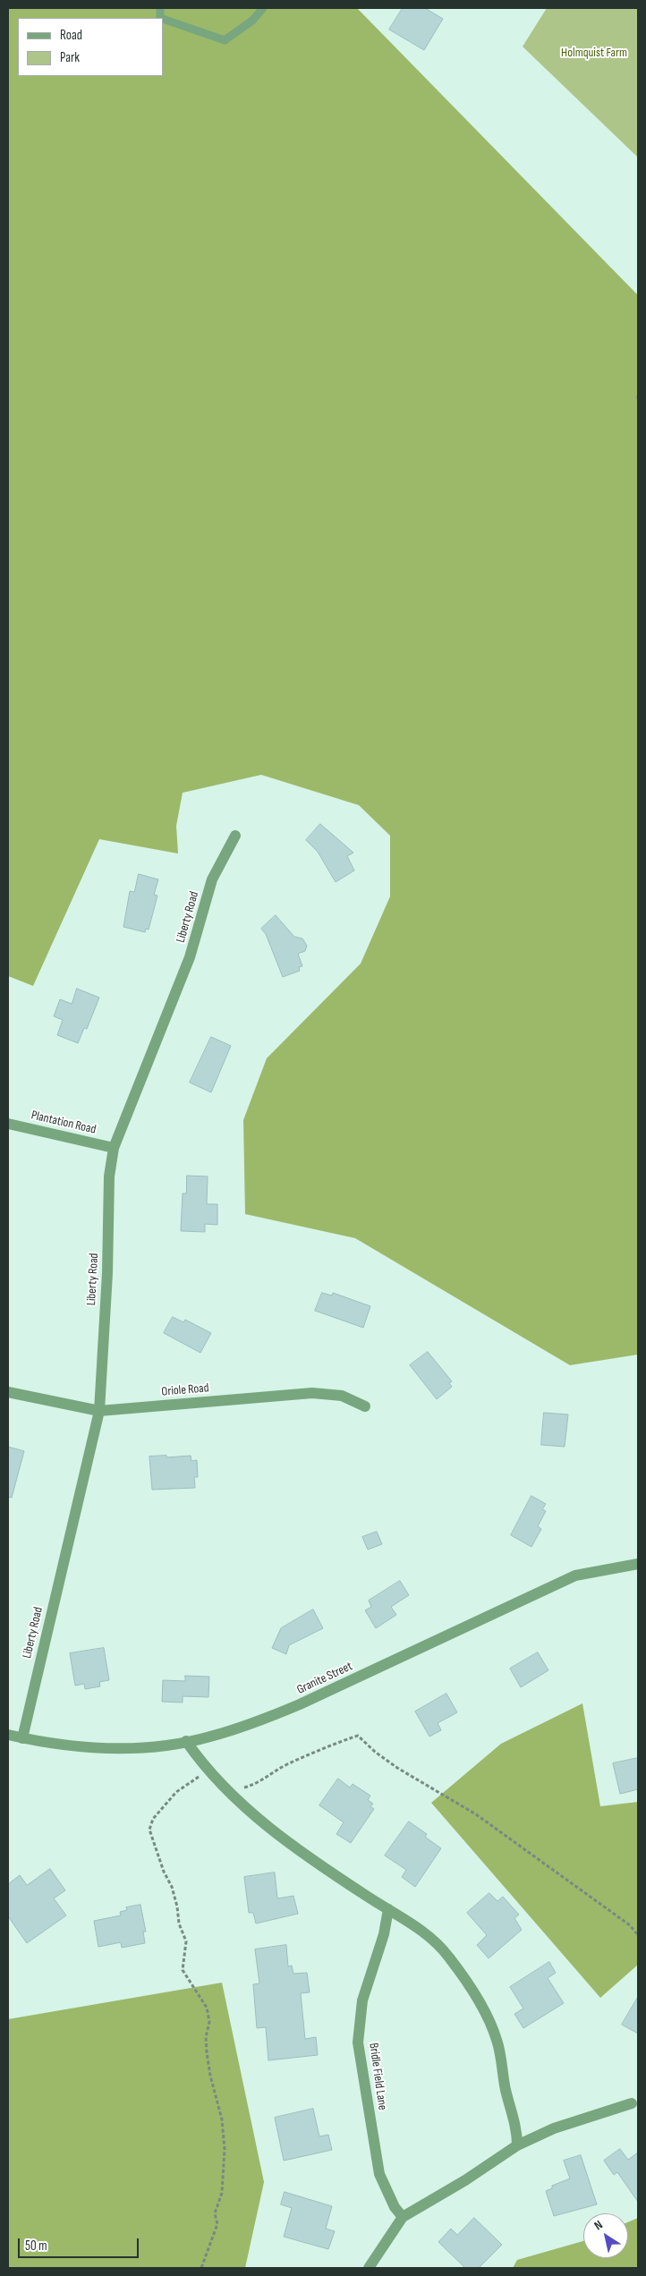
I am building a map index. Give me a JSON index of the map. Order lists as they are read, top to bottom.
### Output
{
  "streets": {
    "street": [
      "Liberty Road",
      "Plantation Road",
      "Oriole Road",
      "Granite Street",
      "Bridle Field Lane"
    ]
  },
  "crossings": [
    ["Liberty Road", "Plantation Road"],
    ["Liberty Road", "Oriole Road"],
    ["Liberty Road", "Granite Street"]
  ],
  "parks": ["Holmquist Farm"],
  "legend": ["Road", "Park"],
  "scale_bar": "50 m",
  "north": "top left"
}
